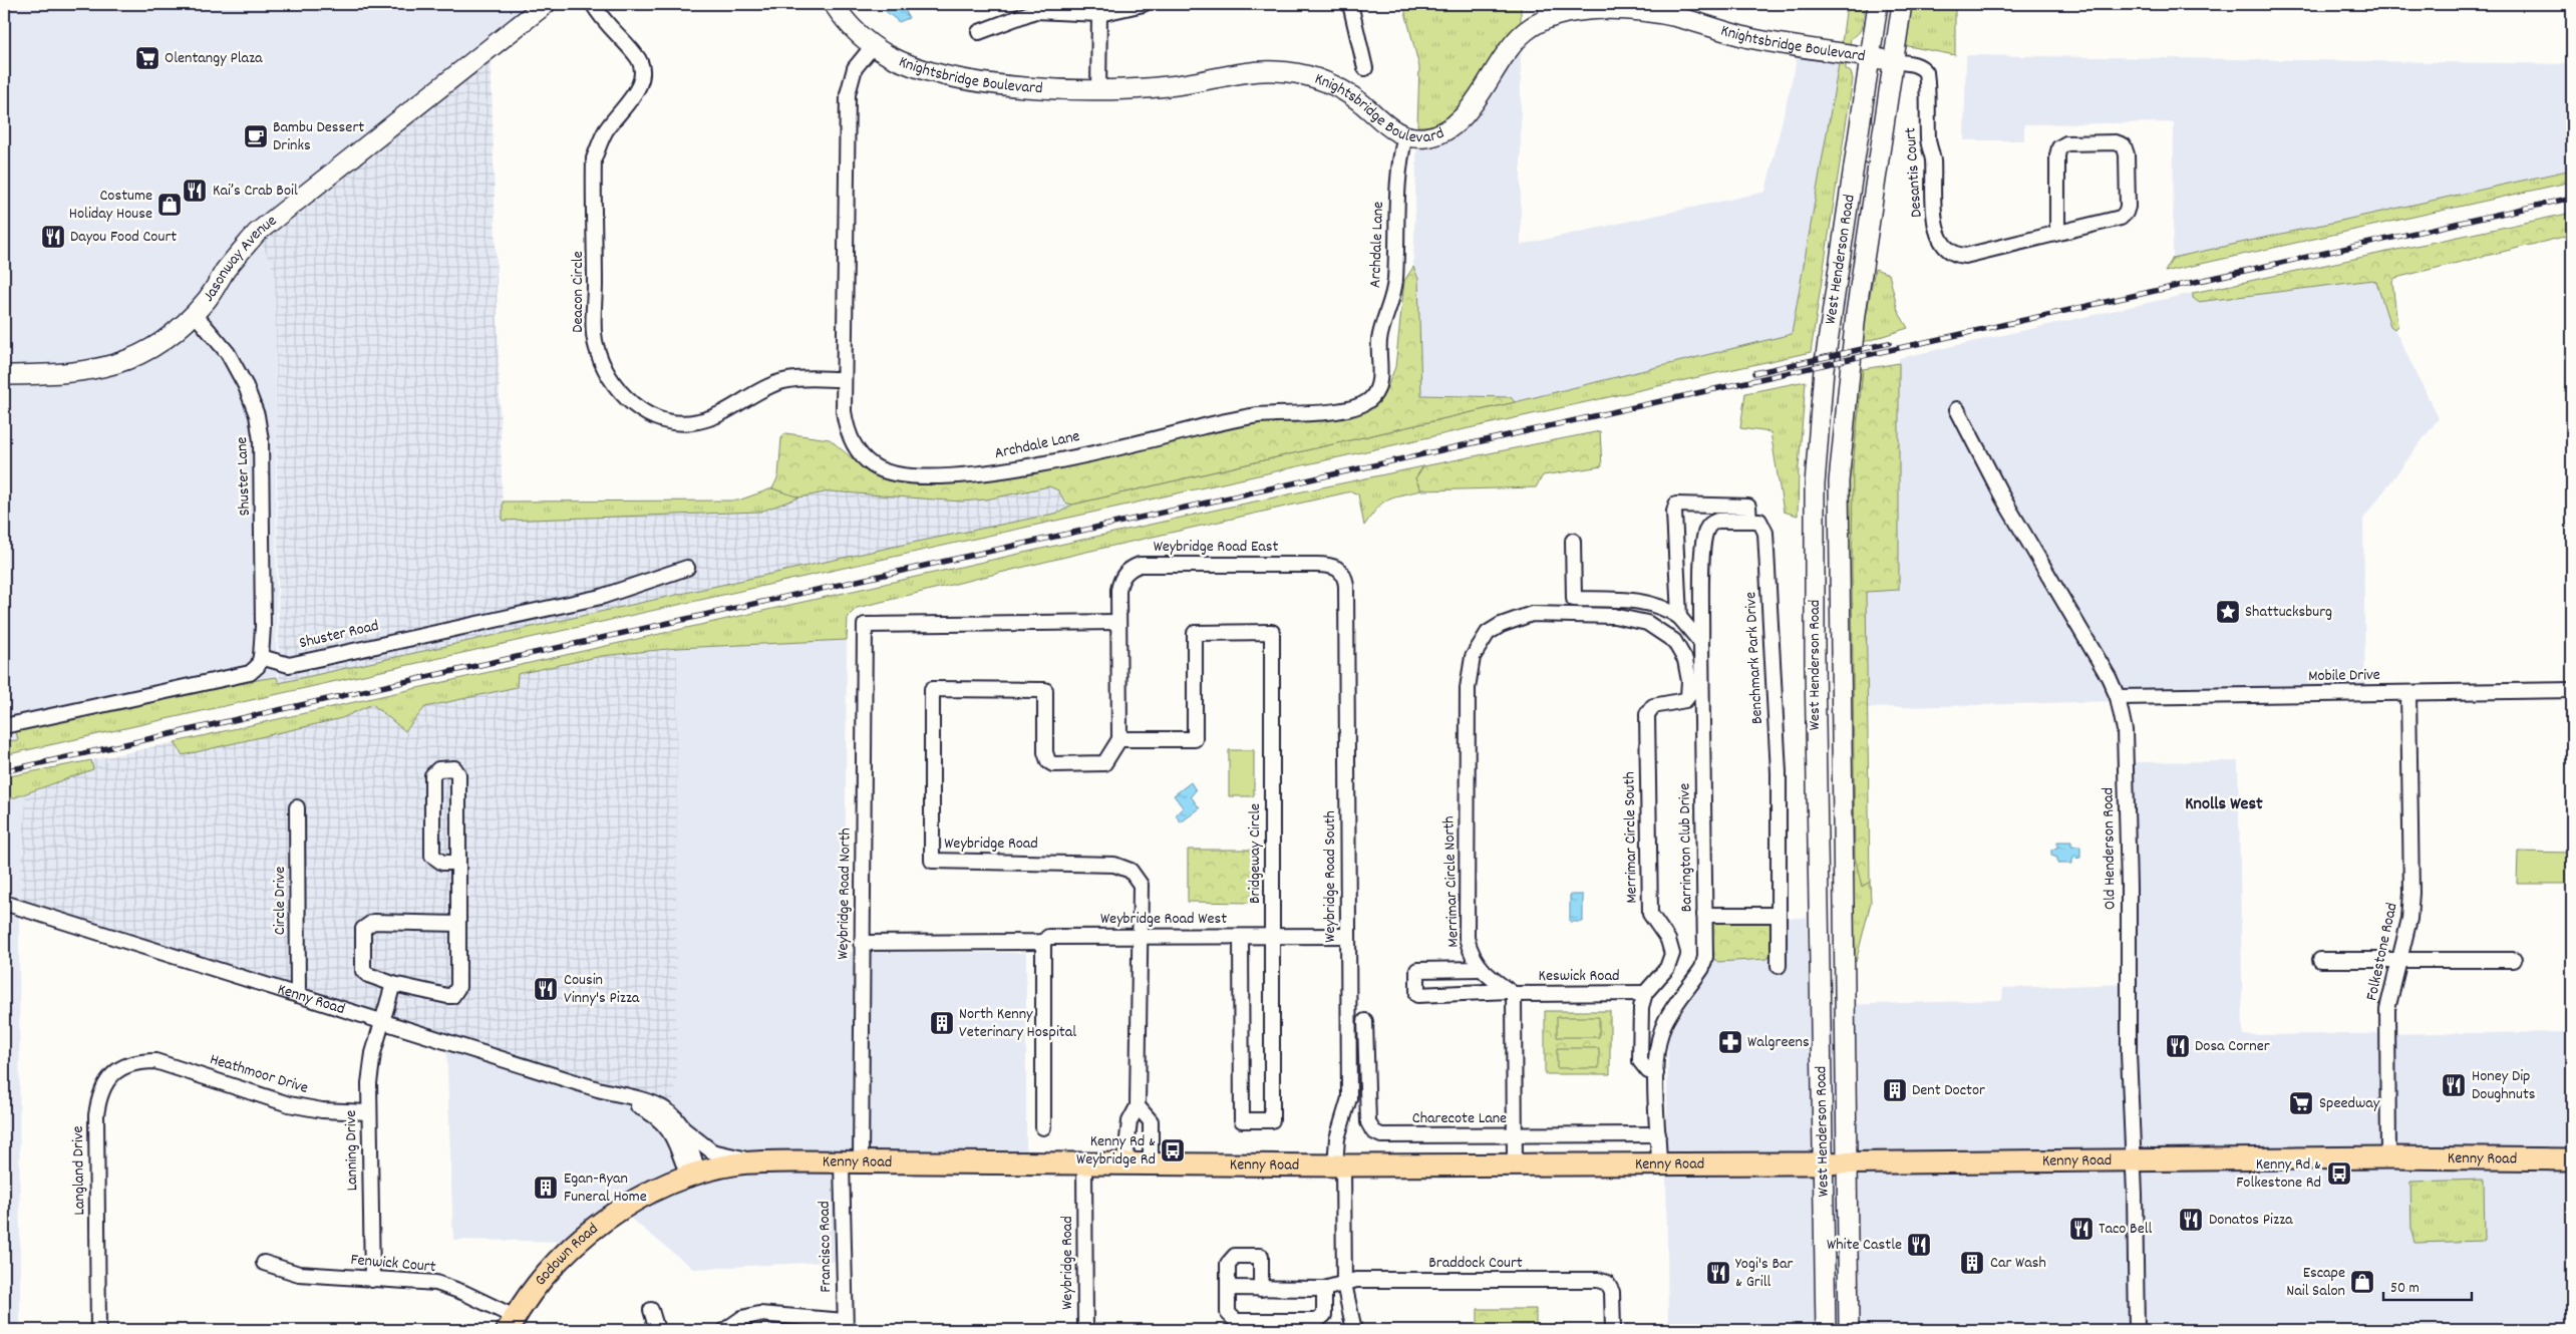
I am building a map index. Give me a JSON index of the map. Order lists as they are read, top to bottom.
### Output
{
  "streets": {
    "main road": [
      "Knightsbridge Boulevard",
      "Jasonway Avenue",
      "West Henderson Road",
      "Kenny Road",
      "Godown Road"
    ],
    "street": [
      "Desantis Court",
      "Archdale Lane",
      "Deacon Circle",
      "Shuster Lane",
      "Weybridge Road East",
      "Shuster Road",
      "Benchmark Park Drive",
      "Mobile Drive",
      "Merrimar Circle South",
      "Weybridge Road",
      "Barrington Club Drive",
      "Old Henderson Road",
      "Bridgeway Circle",
      "Weybridge Road South",
      "Merrimar Circle North",
      "Weybridge Road North",
      "Circle Drive",
      "Weybridge Road West",
      "Folkestone Road",
      "Keswick Road",
      "Heathmoor Drive",
      "Charecote Lane",
      "Lanning Drive",
      "Langland Drive",
      "Francisco Road",
      "Braddock Court",
      "Fenwick Court"
    ]
  },
  "crossings": [
    ["Knightsbridge Boulevard", "Desantis Court"],
    ["Knightsbridge Boulevard", "Archdale Lane"],
    ["Knightsbridge Boulevard", "West Henderson Road"],
    ["Desantis Court", "West Henderson Road"],
    ["Archdale Lane", "Deacon Circle"],
    ["Jasonway Avenue", "Shuster Lane"],
    ["West Henderson Road", "Kenny Road"],
    ["Shuster Lane", "Shuster Road"],
    ["Weybridge Road East", "Weybridge Road"],
    ["Weybridge Road East", "Bridgeway Circle"],
    ["Weybridge Road East", "Weybridge Road South"],
    ["Weybridge Road East", "Weybridge Road North"],
    ["Mobile Drive", "Old Henderson Road"],
    ["Mobile Drive", "Folkestone Road"],
    ["Merrimar Circle South", "Merrimar Circle North"],
    ["Merrimar Circle South", "Keswick Road"],
    ["Weybridge Road", "Bridgeway Circle"],
    ["Weybridge Road", "Weybridge Road West"],
    ["Weybridge Road", "Kenny Road"],
    ["Old Henderson Road", "Kenny Road"],
    ["Bridgeway Circle", "Weybridge Road West"],
    ["Weybridge Road South", "Weybridge Road West"],
    ["Weybridge Road South", "Kenny Road"],
    ["Weybridge Road South", "Braddock Court"],
    ["Merrimar Circle North", "Keswick Road"],
    ["Weybridge Road North", "Weybridge Road West"],
    ["Weybridge Road North", "Kenny Road"],
    ["Weybridge Road North", "Francisco Road"],
    ["Circle Drive", "Kenny Road"],
    ["Folkestone Road", "Kenny Road"],
    ["Kenny Road", "Lanning Drive"],
    ["Kenny Road", "Francisco Road"],
    ["Kenny Road", "Godown Road"],
    ["Heathmoor Drive", "Lanning Drive"],
    ["Heathmoor Drive", "Langland Drive"],
    ["Lanning Drive", "Fenwick Court"],
    ["Godown Road", "Fenwick Court"]
  ],
  "districts": ["Knolls West"],
  "places": {
    "supermarket": ["Olentangy Plaza", "Speedway"],
    "cafe": ["Bambu Dessert Drinks"],
    "restaurant": [
      "Kai’s Crab Boil",
      "Dayou Food Court",
      "Cousin Vinny's Pizza",
      "Dosa Corner",
      "Honey Dip Doughnuts",
      "Donatos Pizza",
      "Taco Bell",
      "White Castle",
      "Yogi's Bar & Grill"
    ],
    "shop": ["Costume Holiday House", "Escape Nail Salon"],
    "place": ["Shattucksburg"],
    "building": [
      "North Kenny Veterinary Hospital",
      "Dent Doctor",
      "Egan-Ryan Funeral Home",
      "Car Wash"
    ],
    "pharmacy": ["Walgreens"],
    "bus stop": ["Kenny Rd & Weybridge Rd", "Kenny Rd & Folkestone Rd"]
  },
  "scale_bar": "50 m"
}
